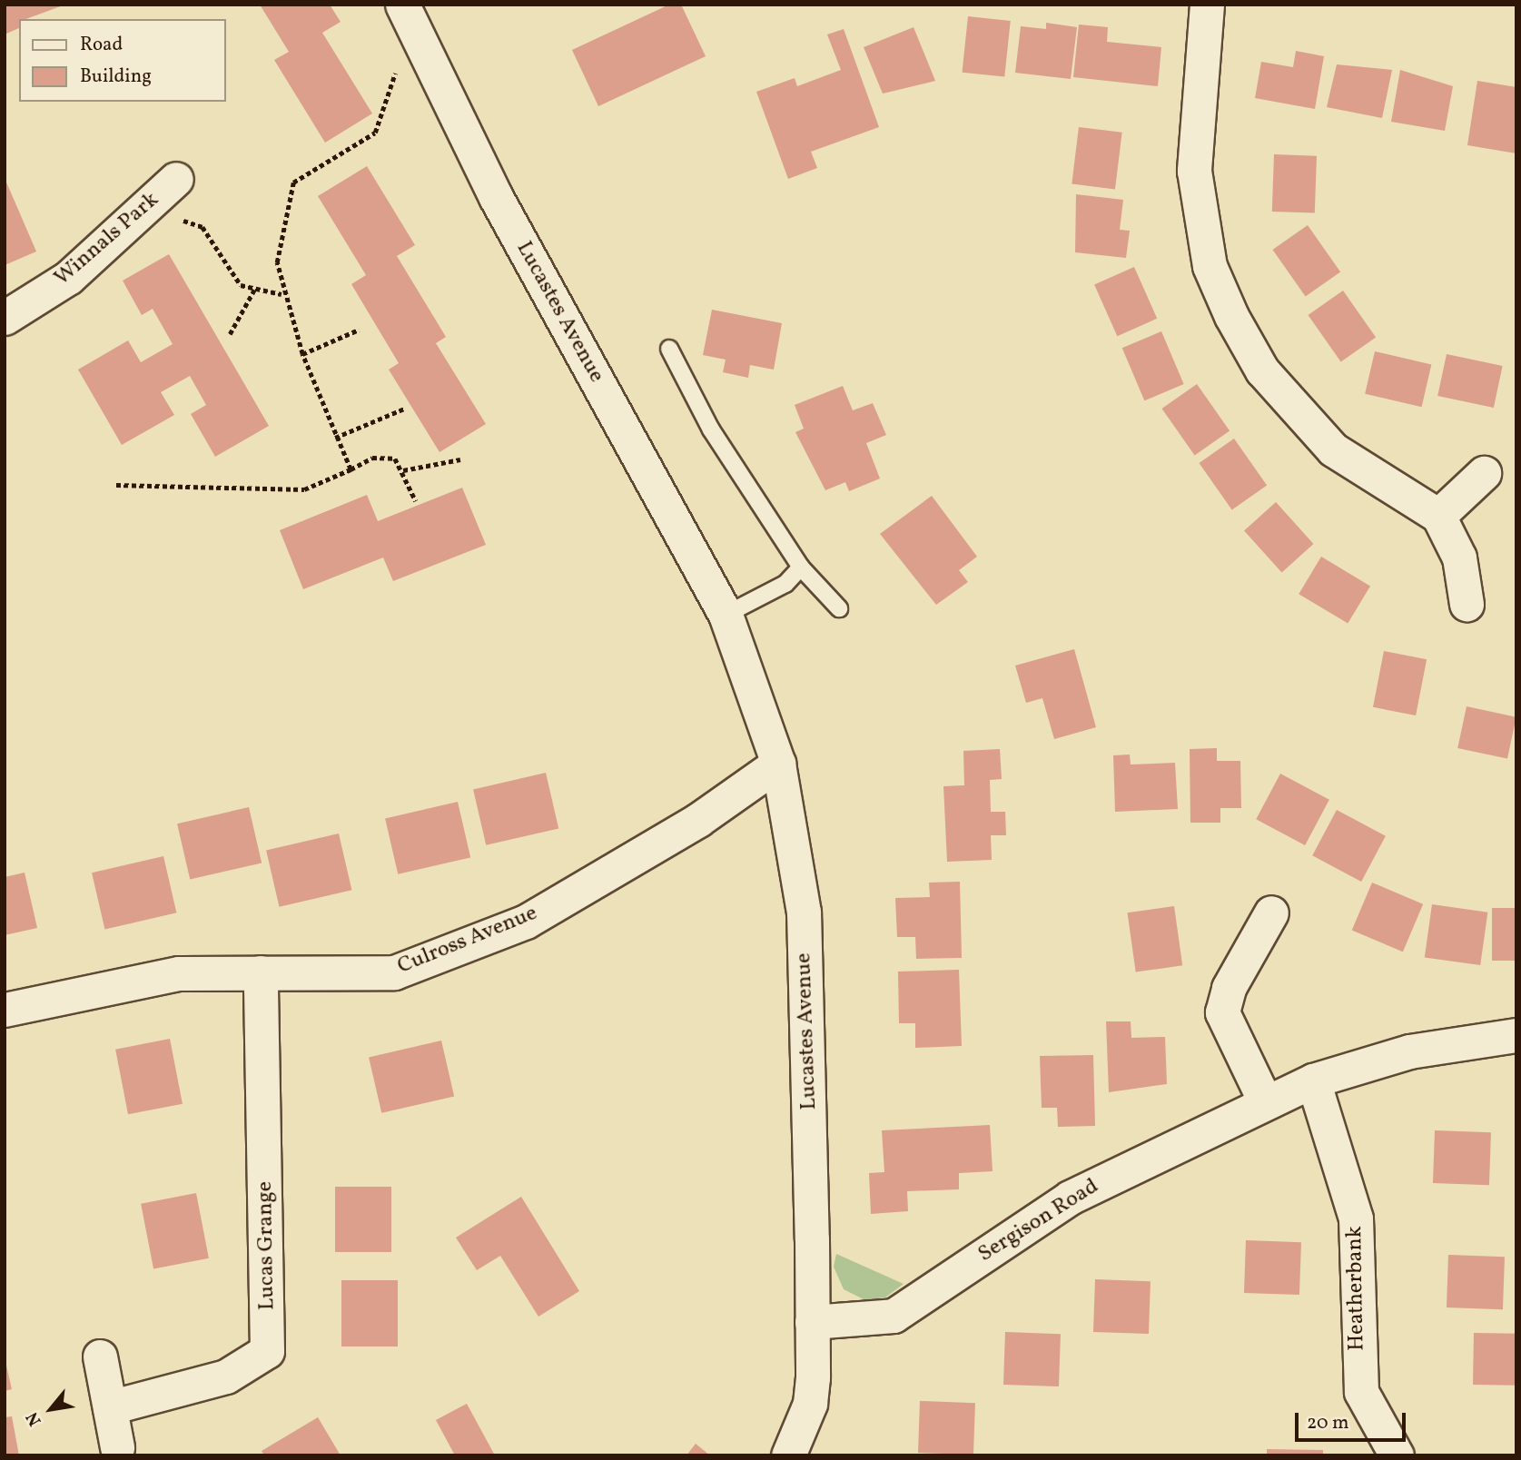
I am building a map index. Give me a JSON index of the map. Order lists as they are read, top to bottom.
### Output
{
  "streets": {
    "street": [
      "Winnals Park",
      "Lucastes Avenue",
      "Culross Avenue",
      "Sergison Road",
      "Lucas Grange",
      "Heatherbank"
    ]
  },
  "crossings": [
    ["Lucastes Avenue", "Culross Avenue"],
    ["Lucastes Avenue", "Sergison Road"],
    ["Culross Avenue", "Lucas Grange"],
    ["Sergison Road", "Heatherbank"]
  ],
  "legend": ["Road", "Building"],
  "scale_bar": "20 m",
  "north": "bottom left"
}
